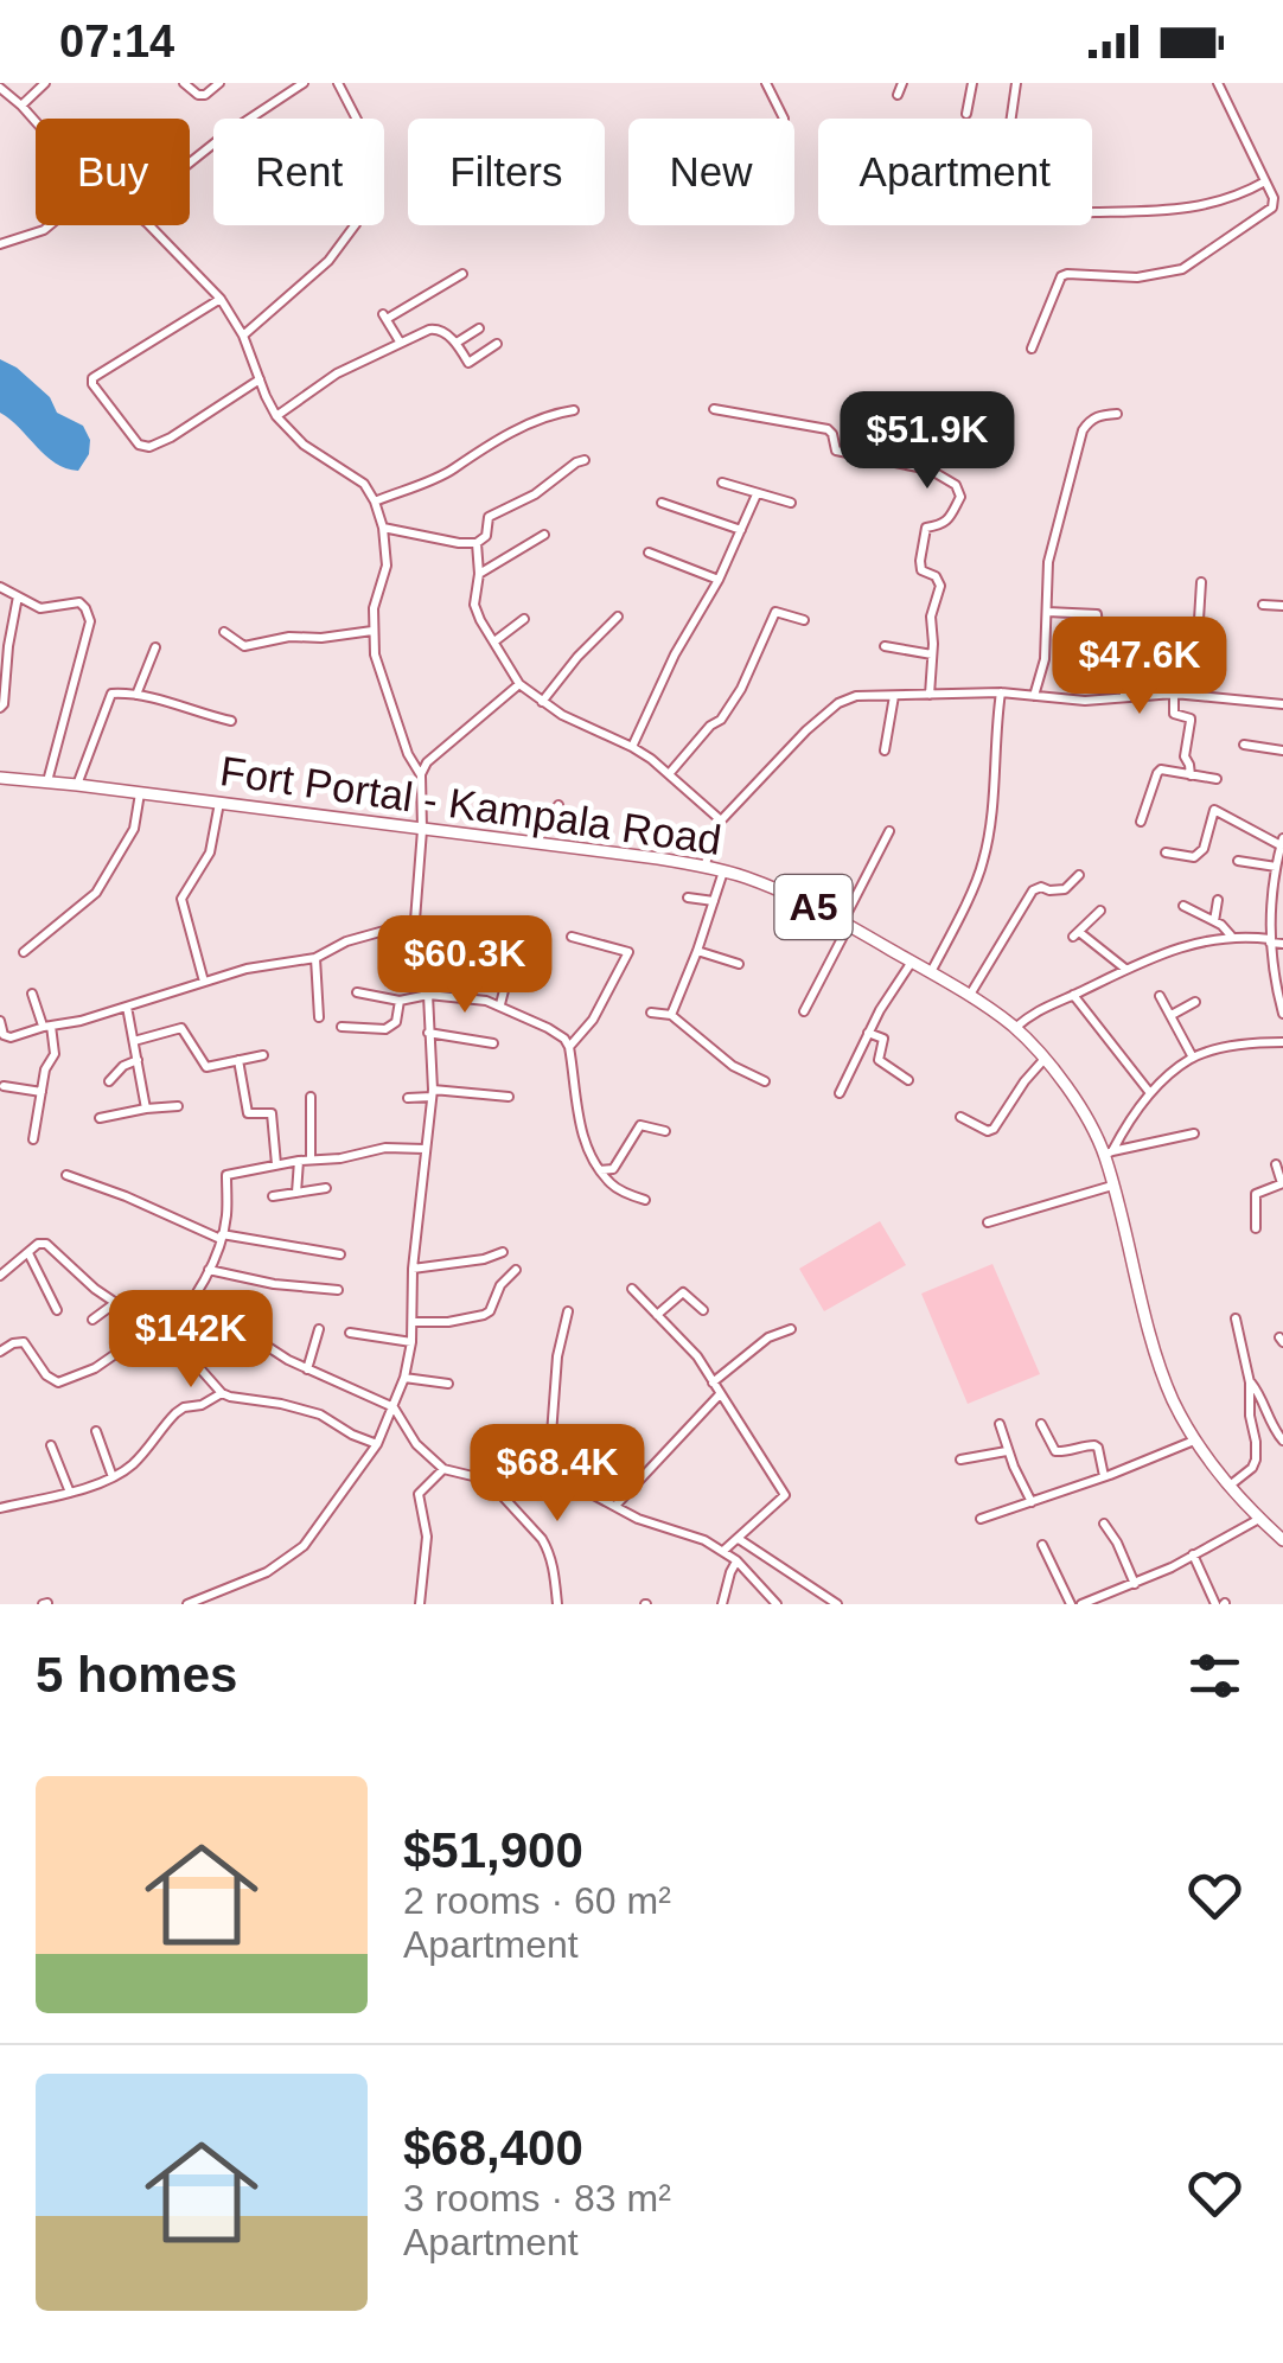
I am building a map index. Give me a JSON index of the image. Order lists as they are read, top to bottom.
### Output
{
  "streets": {
    "main road": ["Fort Portal - Kampala Road", "A5"]
  },
  "page": {
    "status": "07:14",
    "chip": [
      "Buy",
      "Rent",
      "Filters",
      "New",
      "Apartment"
    ],
    "price": [
      "$51.9K",
      "$47.6K",
      "$60.3K",
      "$142K",
      "$68.4K"
    ],
    "heading": "5 homes",
    "list": [
      {
        "name": "$51,900",
        "note": "2 rooms · 60 m² · Apartment"
      },
      {
        "name": "$68,400",
        "note": "3 rooms · 83 m² · Apartment"
      }
    ]
  }
}
